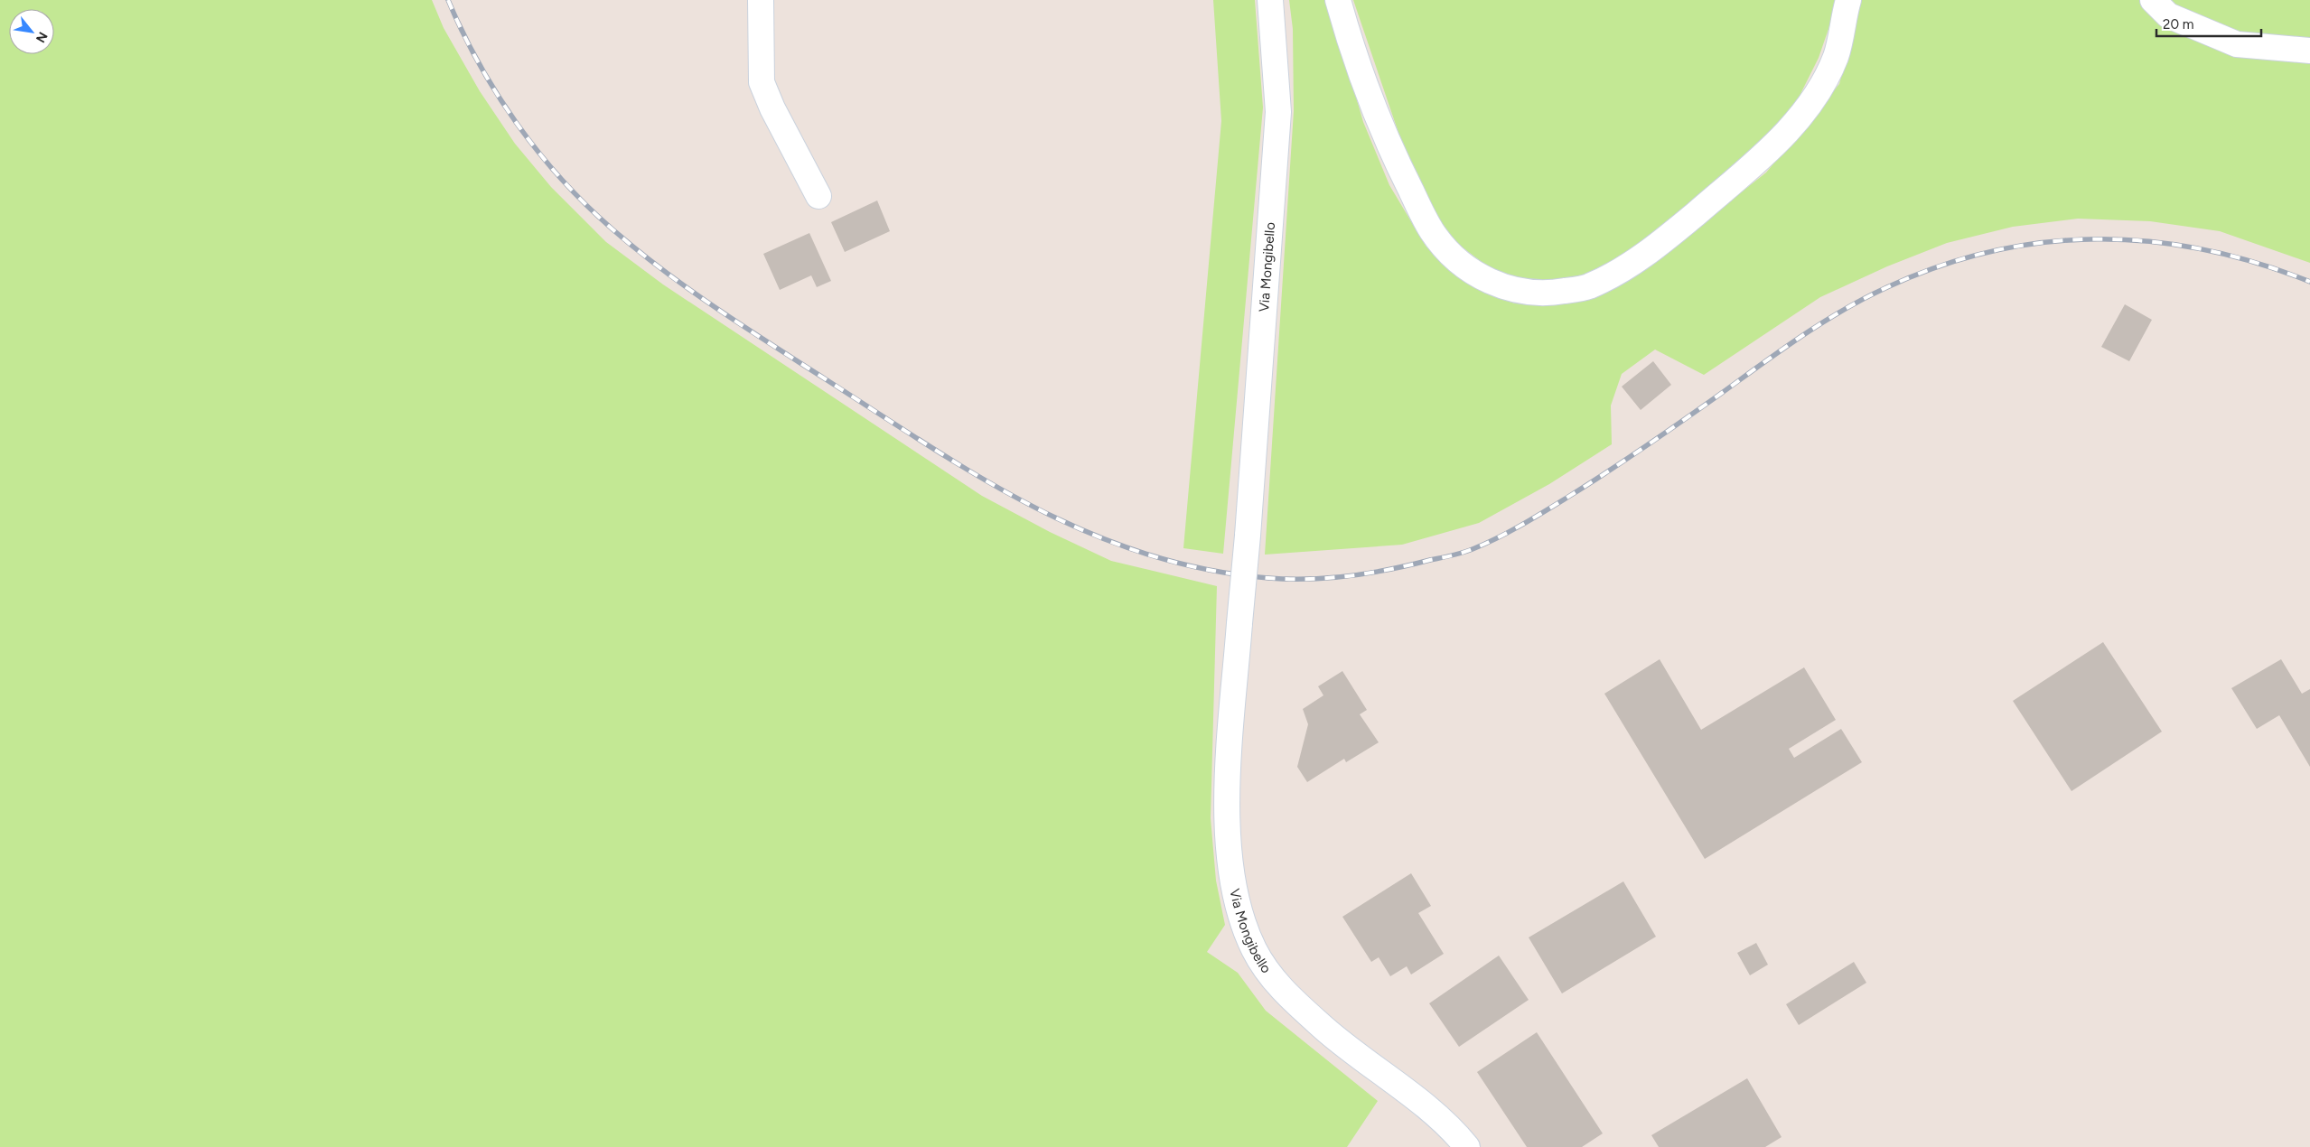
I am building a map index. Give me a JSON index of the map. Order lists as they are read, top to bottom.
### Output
{
  "streets": {
    "street": ["Via Mongibello"]
  },
  "scale_bar": "20 m",
  "north": "bottom right"
}
